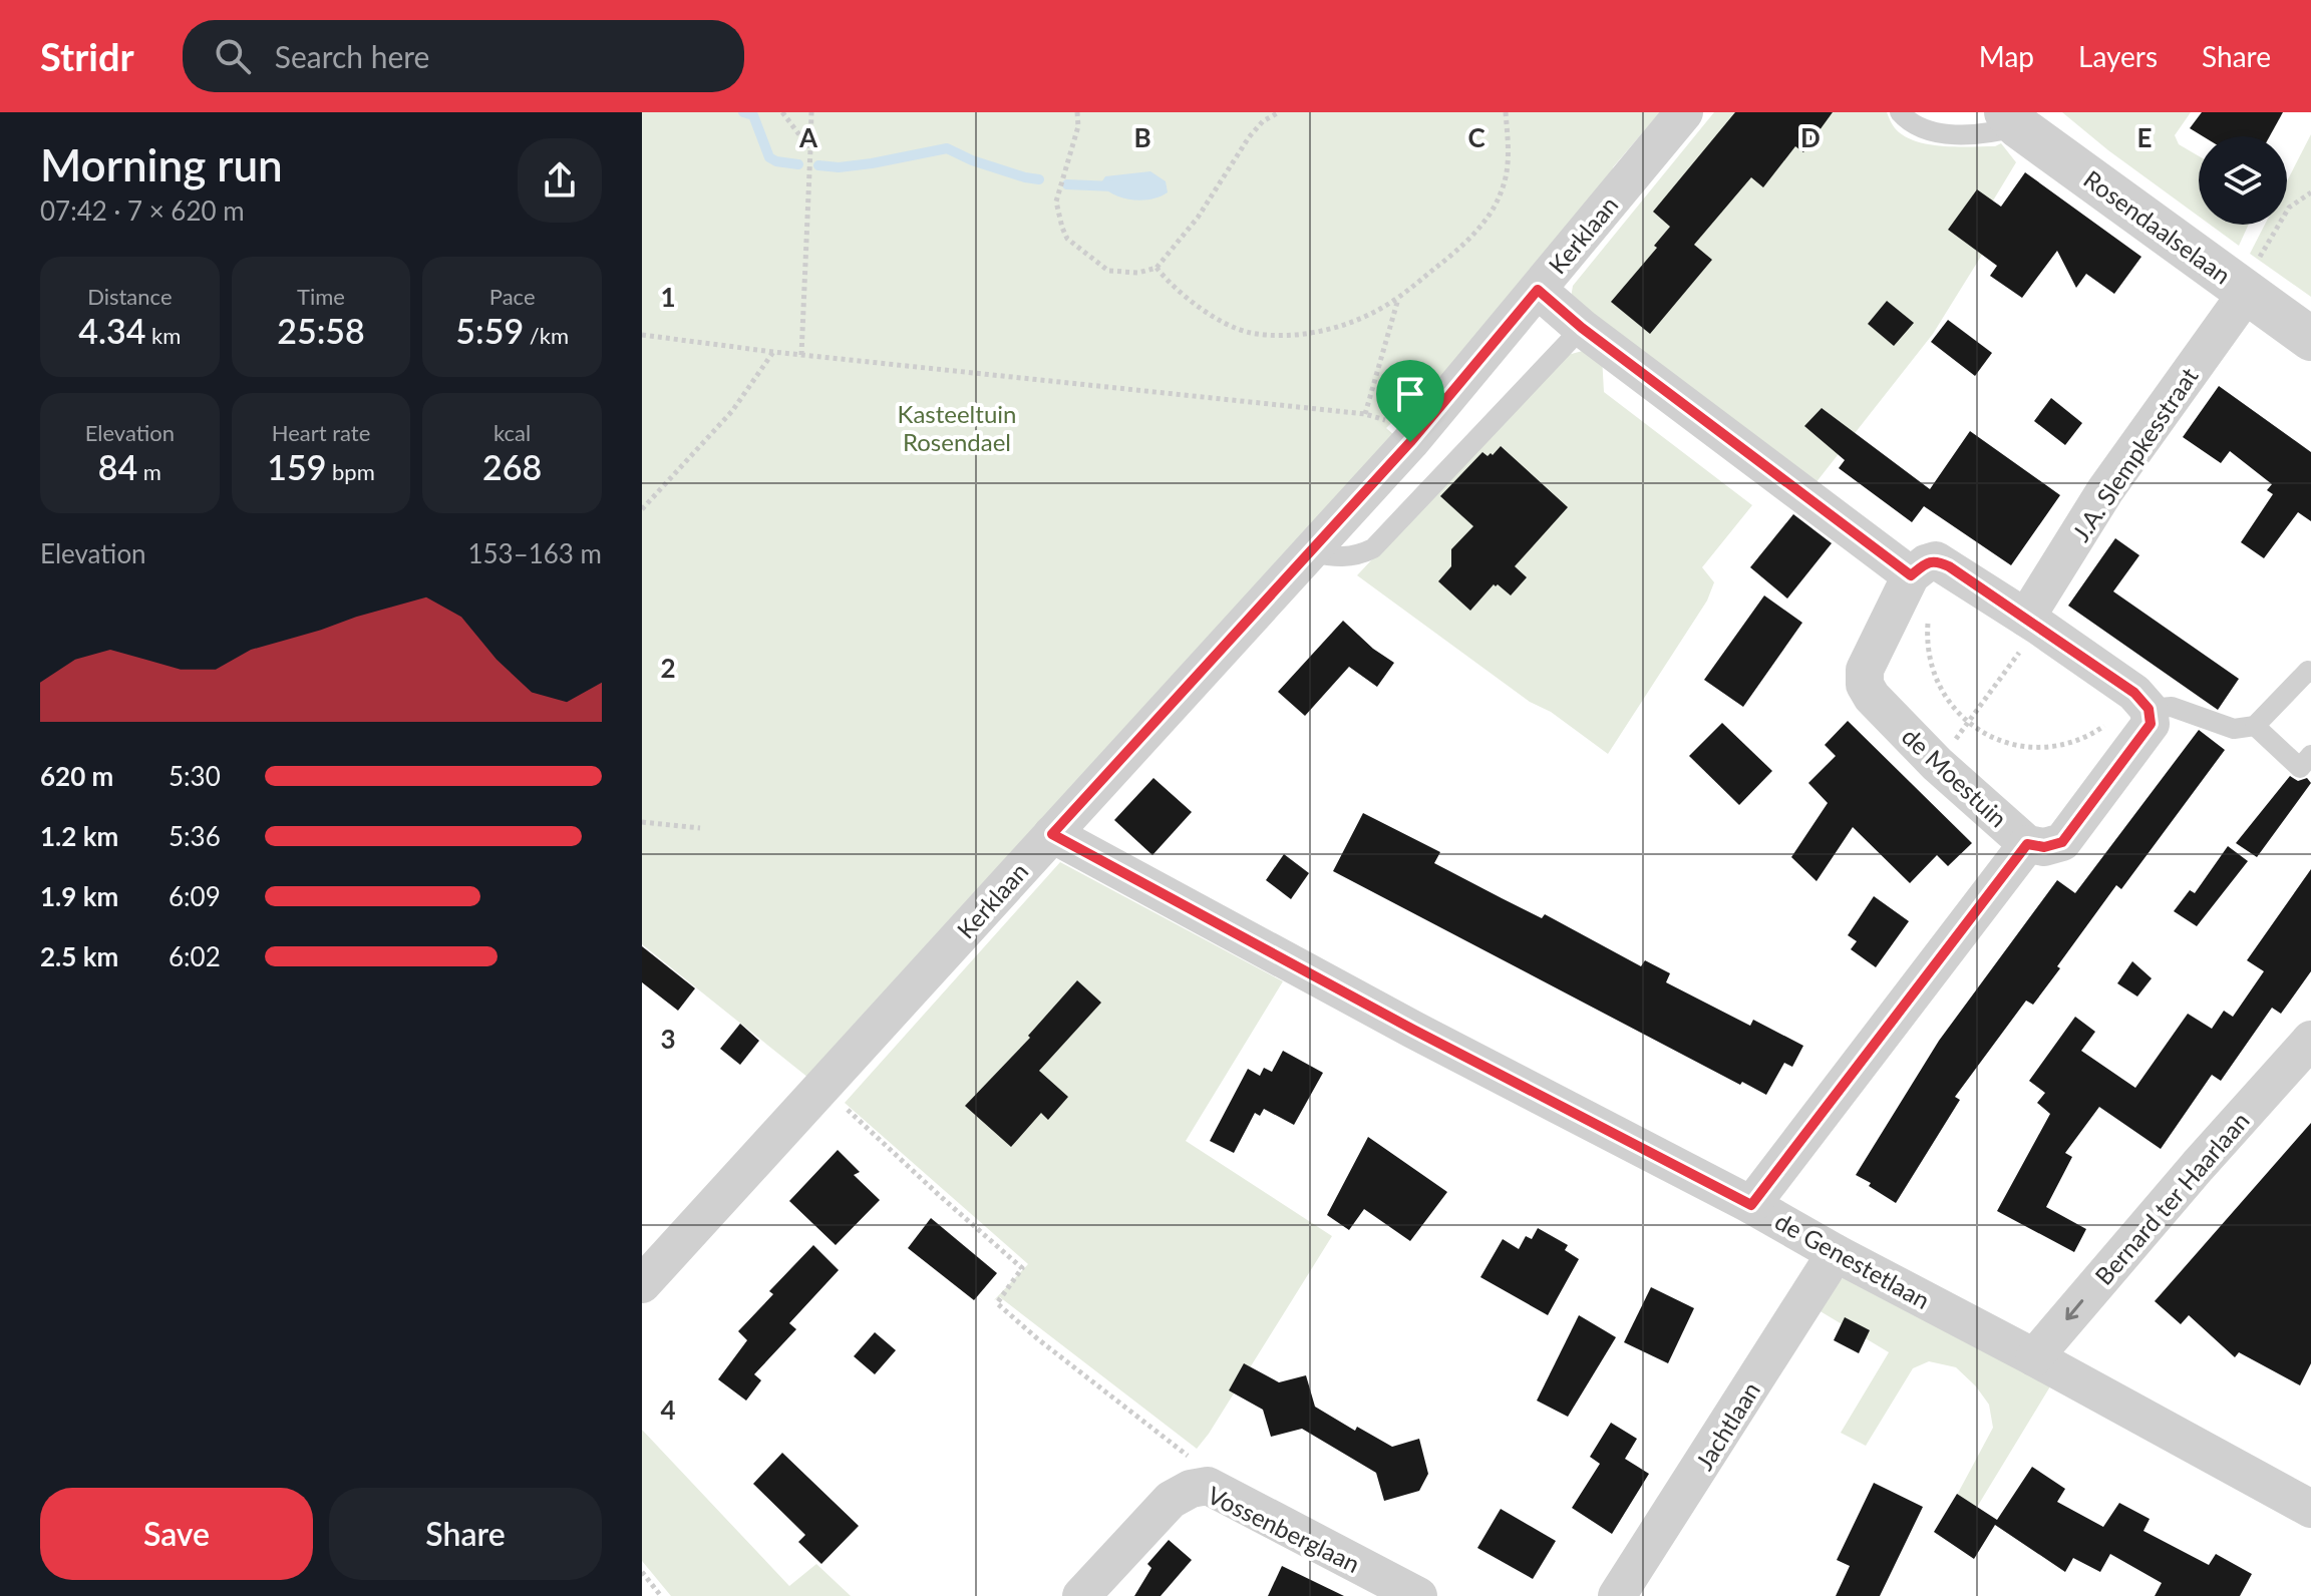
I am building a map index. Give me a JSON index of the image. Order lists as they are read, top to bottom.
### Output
{
  "streets": {
    "street": [
      "Rosendaalselaan",
      "Kerklaan",
      "J.A. Slempkesstraat",
      "de Moestuin",
      "Bernard ter Haarlaan",
      "de Genestetlaan",
      "Jachtlaan",
      "Vossenberglaan"
    ]
  },
  "crossings": [
    ["Rosendaalselaan", "J.A. Slempkesstraat"],
    ["Kerklaan", "de Genestetlaan"],
    ["Bernard ter Haarlaan", "de Genestetlaan"],
    ["de Genestetlaan", "Jachtlaan"]
  ],
  "parks": ["Kasteeltuin Rosendael"],
  "page": {
    "header": "Stridr",
    "search": "Search here",
    "nav": ["Map", "Layers", "Share"],
    "heading": ["Morning run", "07:42 · 7 × 620 m"],
    "stats": [
      ["Distance", "4.34 km"],
      ["Time", "25:58"],
      ["Pace", "5:59 /km"],
      ["Elevation", "84 m"],
      ["Heart rate", "159 bpm"],
      ["kcal", "268"]
    ],
    "chart": ["Elevation", "153–163 m"],
    "list": [
      {
        "name": "620 m",
        "note": "5:30"
      },
      {
        "name": "1.2 km",
        "note": "5:36"
      },
      {
        "name": "1.9 km",
        "note": "6:09"
      },
      {
        "name": "2.5 km",
        "note": "6:02"
      }
    ],
    "buttons": ["Save", "Share"]
  },
  "grid": {
    "columns": [
      "A",
      "B",
      "C",
      "D",
      "E"
    ],
    "rows": [
      "1",
      "2",
      "3",
      "4"
    ]
  }
}
